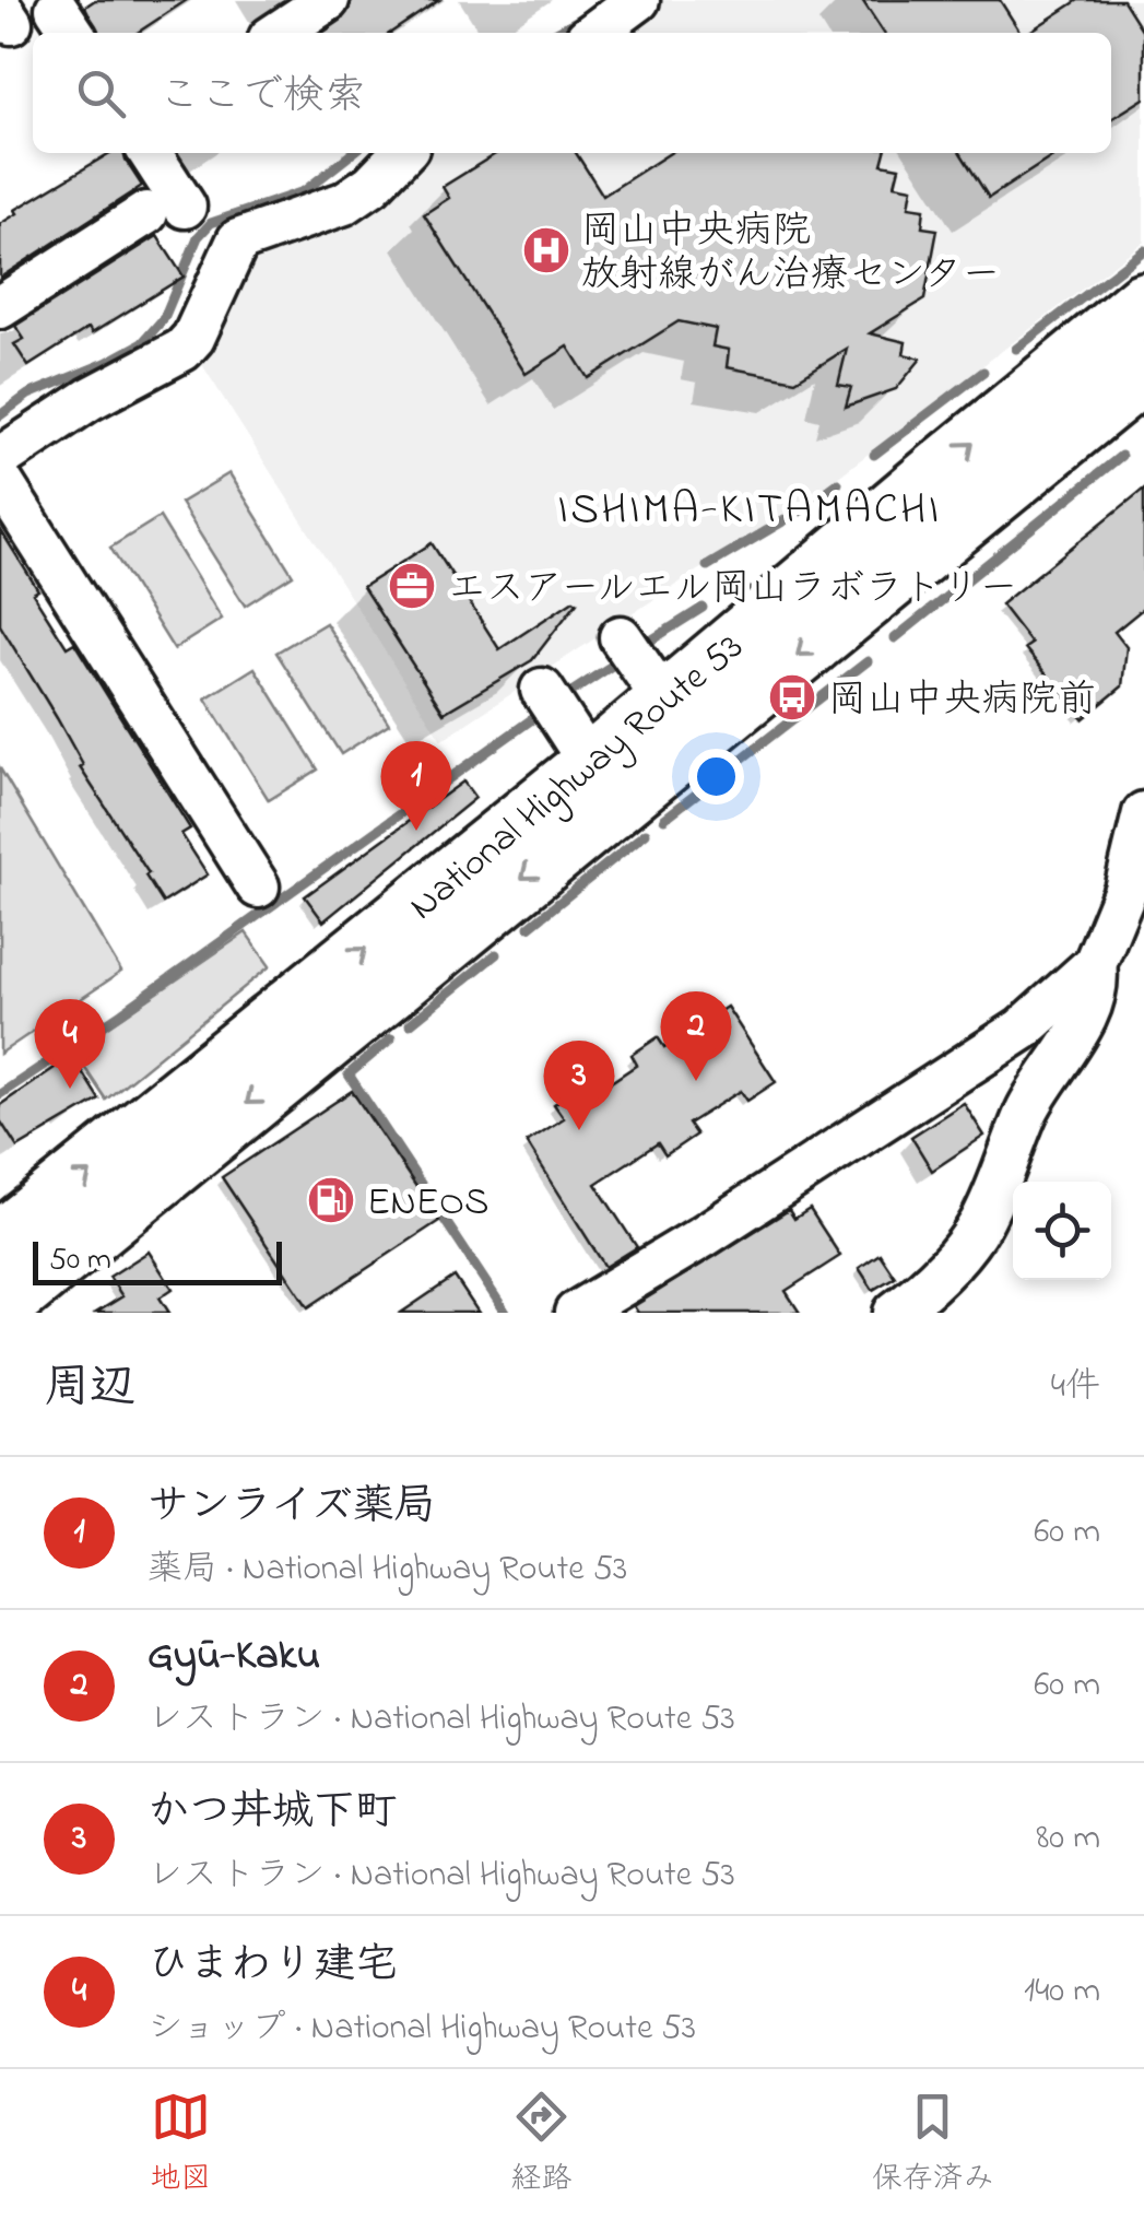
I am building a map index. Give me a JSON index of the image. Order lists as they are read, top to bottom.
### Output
{
  "streets": {
    "highway": ["National Highway Route 53"]
  },
  "districts": ["ISHIMA-KITAMACHI"],
  "places": {
    "hospital": ["岡山中央病院 放射線がん治療センター"],
    "office": ["エスアールエル岡山ラボラトリー"],
    "bus stop": ["岡山中央病院前"],
    "fuel station": ["ENEOS"]
  },
  "scale_bar": "50 m",
  "page": {
    "search": "ここで検索",
    "pins": [
      "1",
      "2",
      "4",
      "3"
    ],
    "scale": "50 m",
    "heading": ["周辺", "4件"],
    "list": [
      {
        "mark": "1",
        "name": "サンライズ薬局",
        "note": "薬局 · National Highway Route 53",
        "value": "60 m"
      },
      {
        "mark": "2",
        "name": "Gyū-Kaku",
        "note": "レストラン · National Highway Route 53",
        "value": "60 m"
      },
      {
        "mark": "3",
        "name": "かつ丼城下町",
        "note": "レストラン · National Highway Route 53",
        "value": "80 m"
      },
      {
        "mark": "4",
        "name": "ひまわり建宅",
        "note": "ショップ · National Highway Route 53",
        "value": "140 m"
      }
    ],
    "nav": ["地図", "経路", "保存済み"]
  }
}
